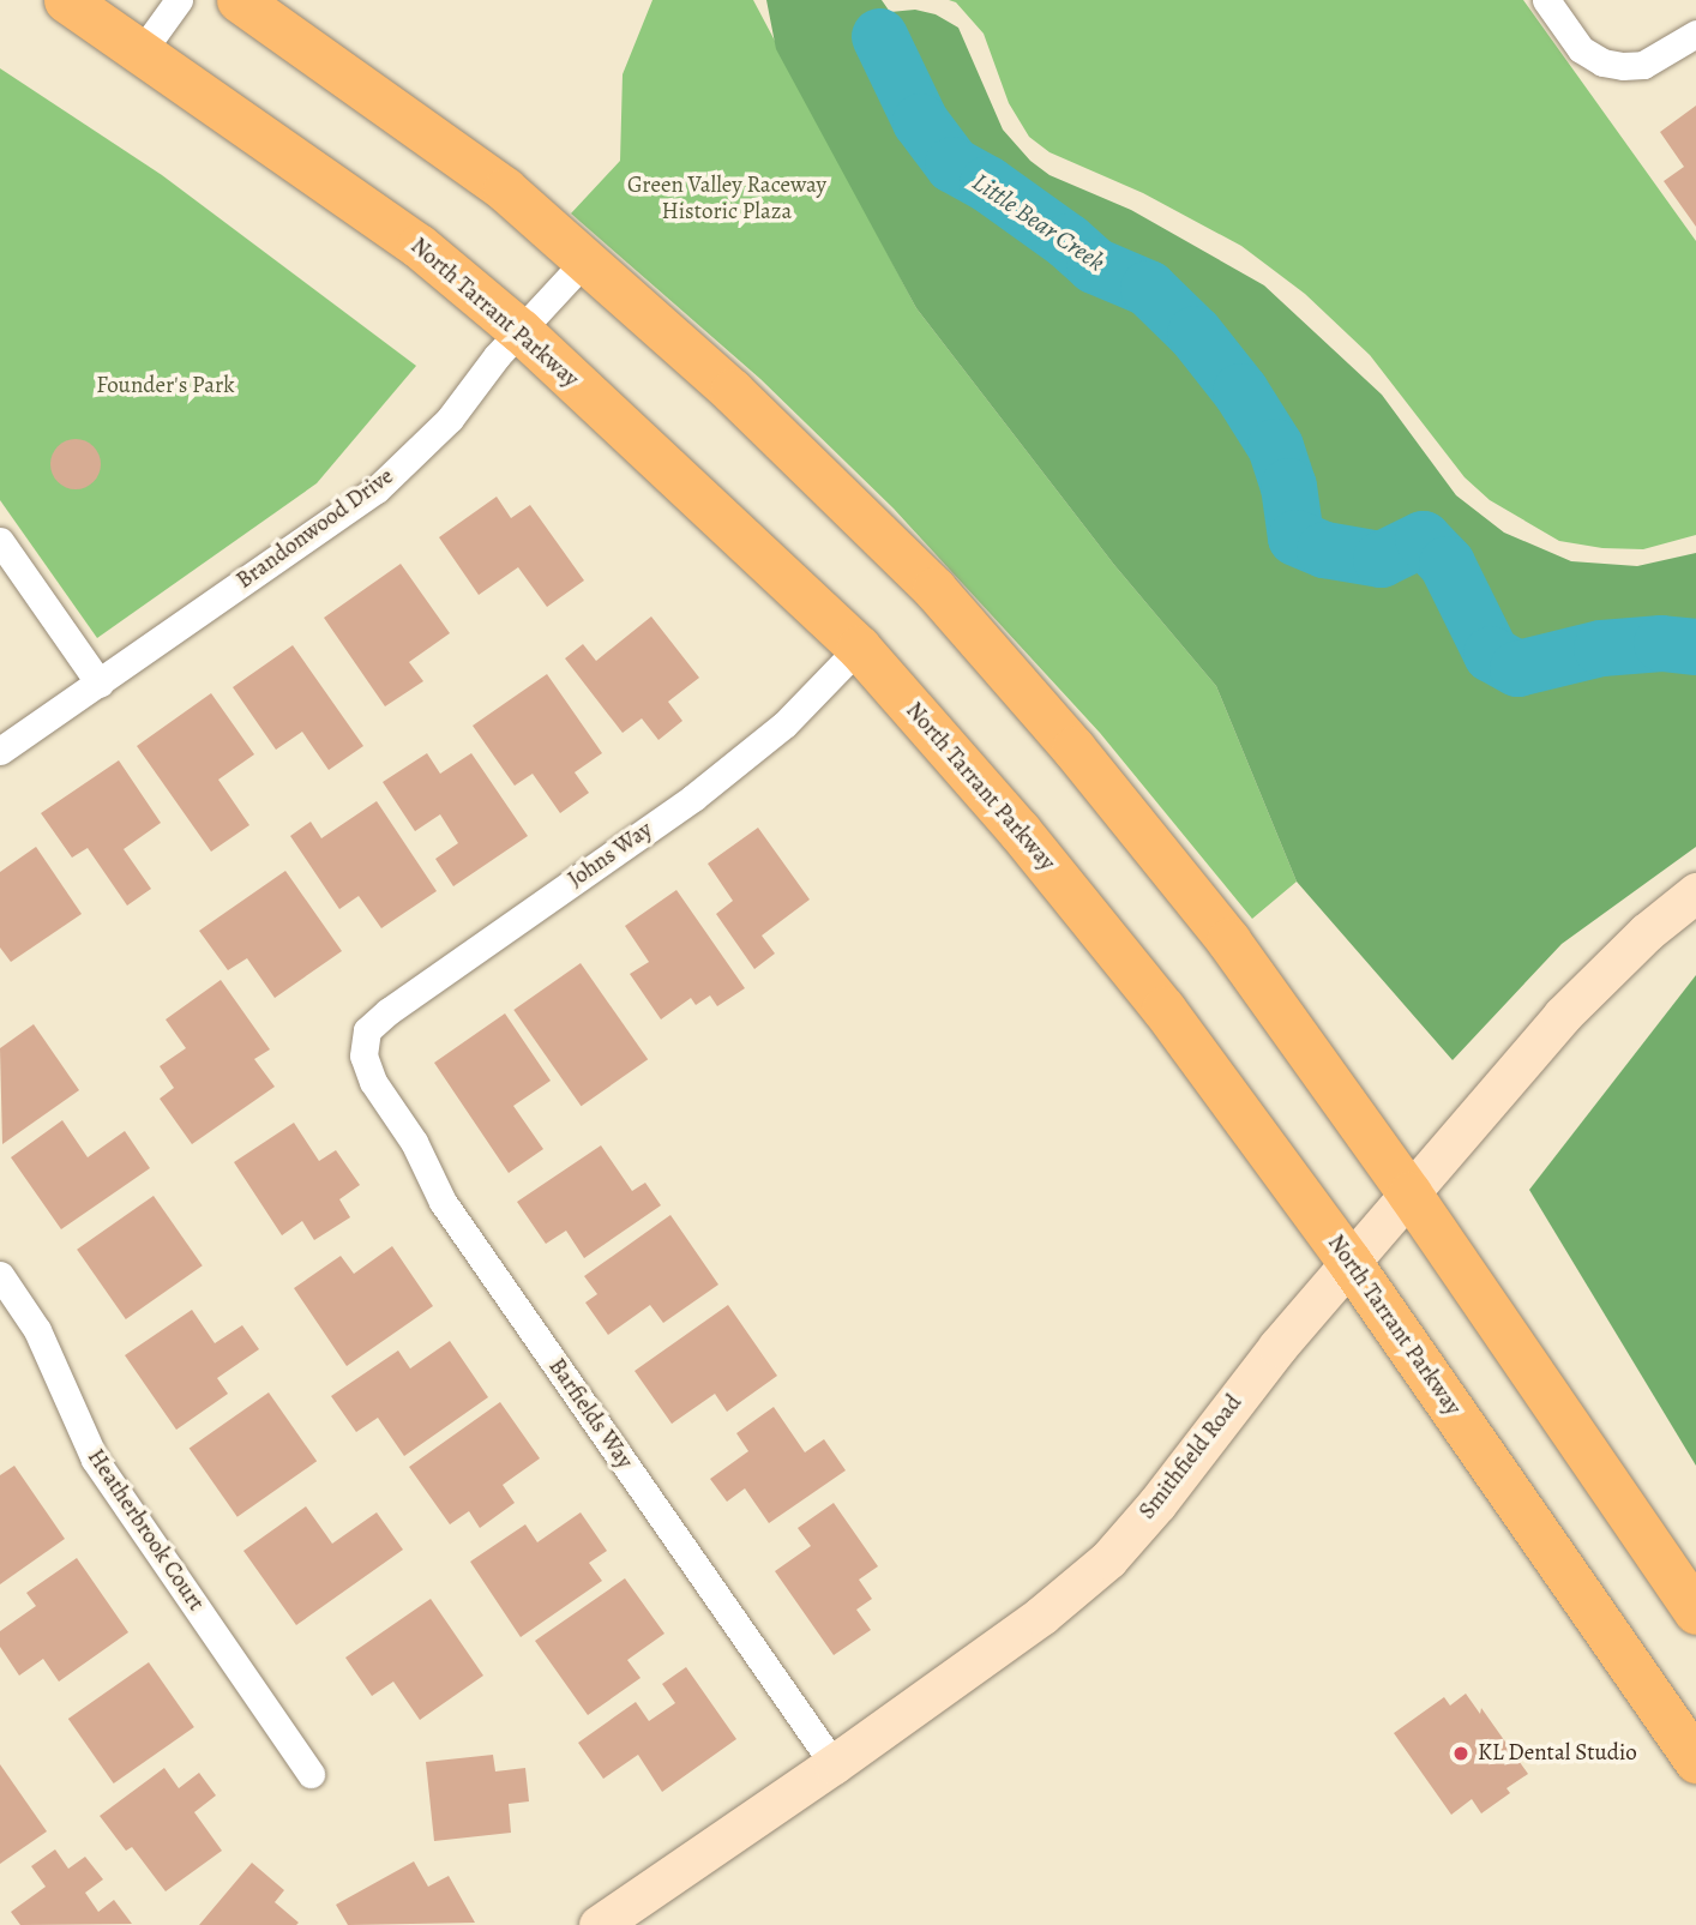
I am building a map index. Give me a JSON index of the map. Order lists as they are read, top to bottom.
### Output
{
  "streets": {
    "main road": ["North Tarrant Parkway", "Smithfield Road"],
    "street": [
      "Brandonwood Drive",
      "Johns Way",
      "Barfields Way",
      "Heatherbrook Court"
    ]
  },
  "crossings": [
    ["North Tarrant Parkway", "Brandonwood Drive"],
    ["North Tarrant Parkway", "Johns Way"],
    ["North Tarrant Parkway", "Smithfield Road"],
    ["Johns Way", "Barfields Way"],
    ["Barfields Way", "Smithfield Road"]
  ],
  "water": ["Little Bear Creek"],
  "parks": ["Green Valley Raceway Historic Plaza", "Founder's Park"],
  "places": ["KL Dental Studio"]
}
